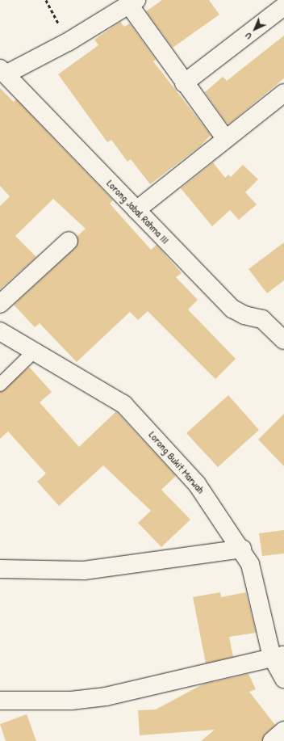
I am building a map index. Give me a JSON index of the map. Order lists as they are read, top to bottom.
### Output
{
  "streets": {
    "street": ["Lorong Jabal Rahma III", "Lorong Bukit Marwah"]
  },
  "north": "bottom left"
}
